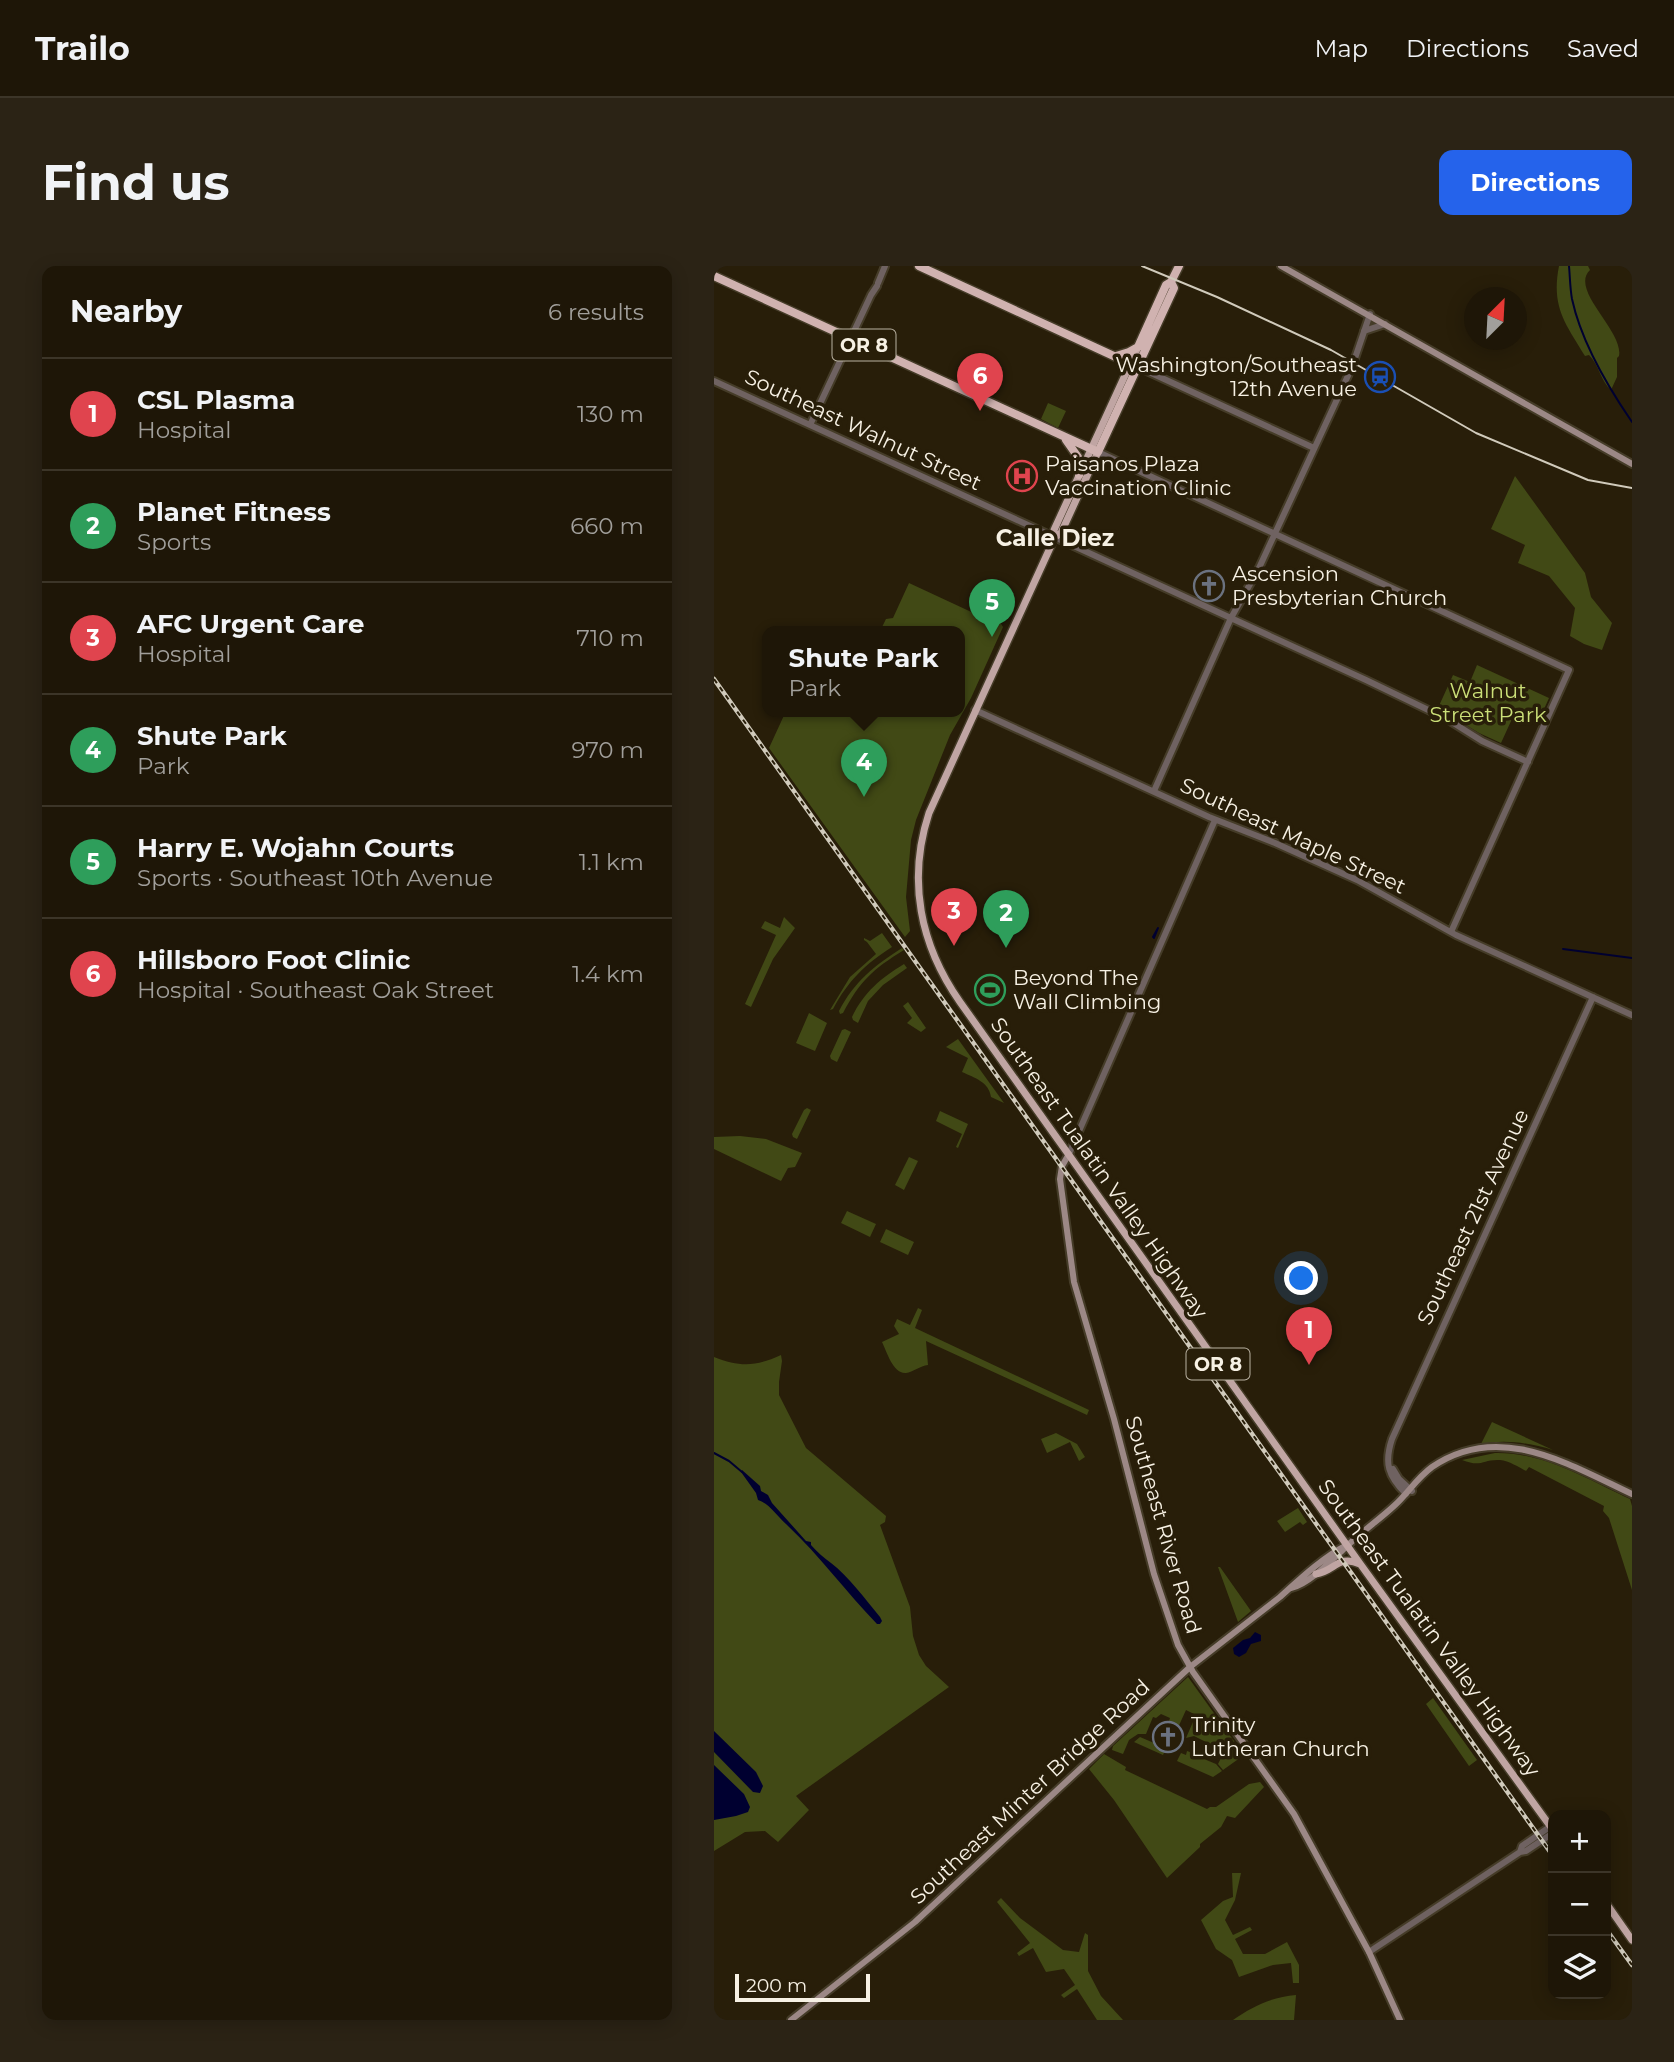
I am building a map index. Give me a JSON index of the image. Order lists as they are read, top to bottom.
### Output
{
  "streets": {
    "highway": ["OR 8"],
    "main road": ["Southeast Tualatin Valley Highway", "Southeast River Road", "Southeast Minter Bridge Road"],
    "street": ["Southeast Walnut Street", "Southeast Maple Street", "Southeast 21st Avenue"]
  },
  "crossings": [
    ["OR 8", "Southeast Walnut Street"],
    ["OR 8", "Southeast Maple Street"],
    ["OR 8", "Southeast Tualatin Valley Highway"],
    ["Southeast Maple Street", "Southeast Tualatin Valley Highway"],
    ["Southeast Maple Street", "Southeast 21st Avenue"],
    ["Southeast Tualatin Valley Highway", "Southeast River Road"],
    ["Southeast Tualatin Valley Highway", "Southeast Minter Bridge Road"],
    ["Southeast River Road", "Southeast Minter Bridge Road"]
  ],
  "districts": ["Calle Diez"],
  "parks": ["Walnut Street Park"],
  "places": {
    "station": ["Washington/Southeast 12th Avenue"],
    "hospital": ["Paisanos Plaza Vaccination Clinic"],
    "church": ["Ascension Presbyterian Church", "Trinity Lutheran Church"],
    "sports": ["Beyond The Wall Climbing"]
  },
  "scale_bar": "200 m",
  "north": "top right",
  "page": {
    "header": "Trailo",
    "nav": ["Map", "Directions", "Saved"],
    "buttons": "Directions",
    "title": "Find us",
    "heading": ["Nearby", "6 results"],
    "pins": [
      "6",
      "5",
      "4",
      "3",
      "2",
      "1"
    ],
    "list": [
      {
        "mark": "1",
        "name": "CSL Plasma",
        "note": "Hospital",
        "value": "130 m"
      },
      {
        "mark": "2",
        "name": "Planet Fitness",
        "note": "Sports",
        "value": "660 m"
      },
      {
        "mark": "3",
        "name": "AFC Urgent Care",
        "note": "Hospital",
        "value": "710 m"
      },
      {
        "mark": "4",
        "name": "Shute Park",
        "note": "Park",
        "value": "970 m"
      },
      {
        "mark": "5",
        "name": "Harry E. Wojahn Courts",
        "note": "Sports · Southeast 10th Avenue",
        "value": "1.1 km"
      },
      {
        "mark": "6",
        "name": "Hillsboro Foot Clinic",
        "note": "Hospital · Southeast Oak Street",
        "value": "1.4 km"
      }
    ],
    "popup": ["Shute Park", "Park"],
    "map_buttons": ["+", "−"],
    "scale": "200 m"
  }
}
